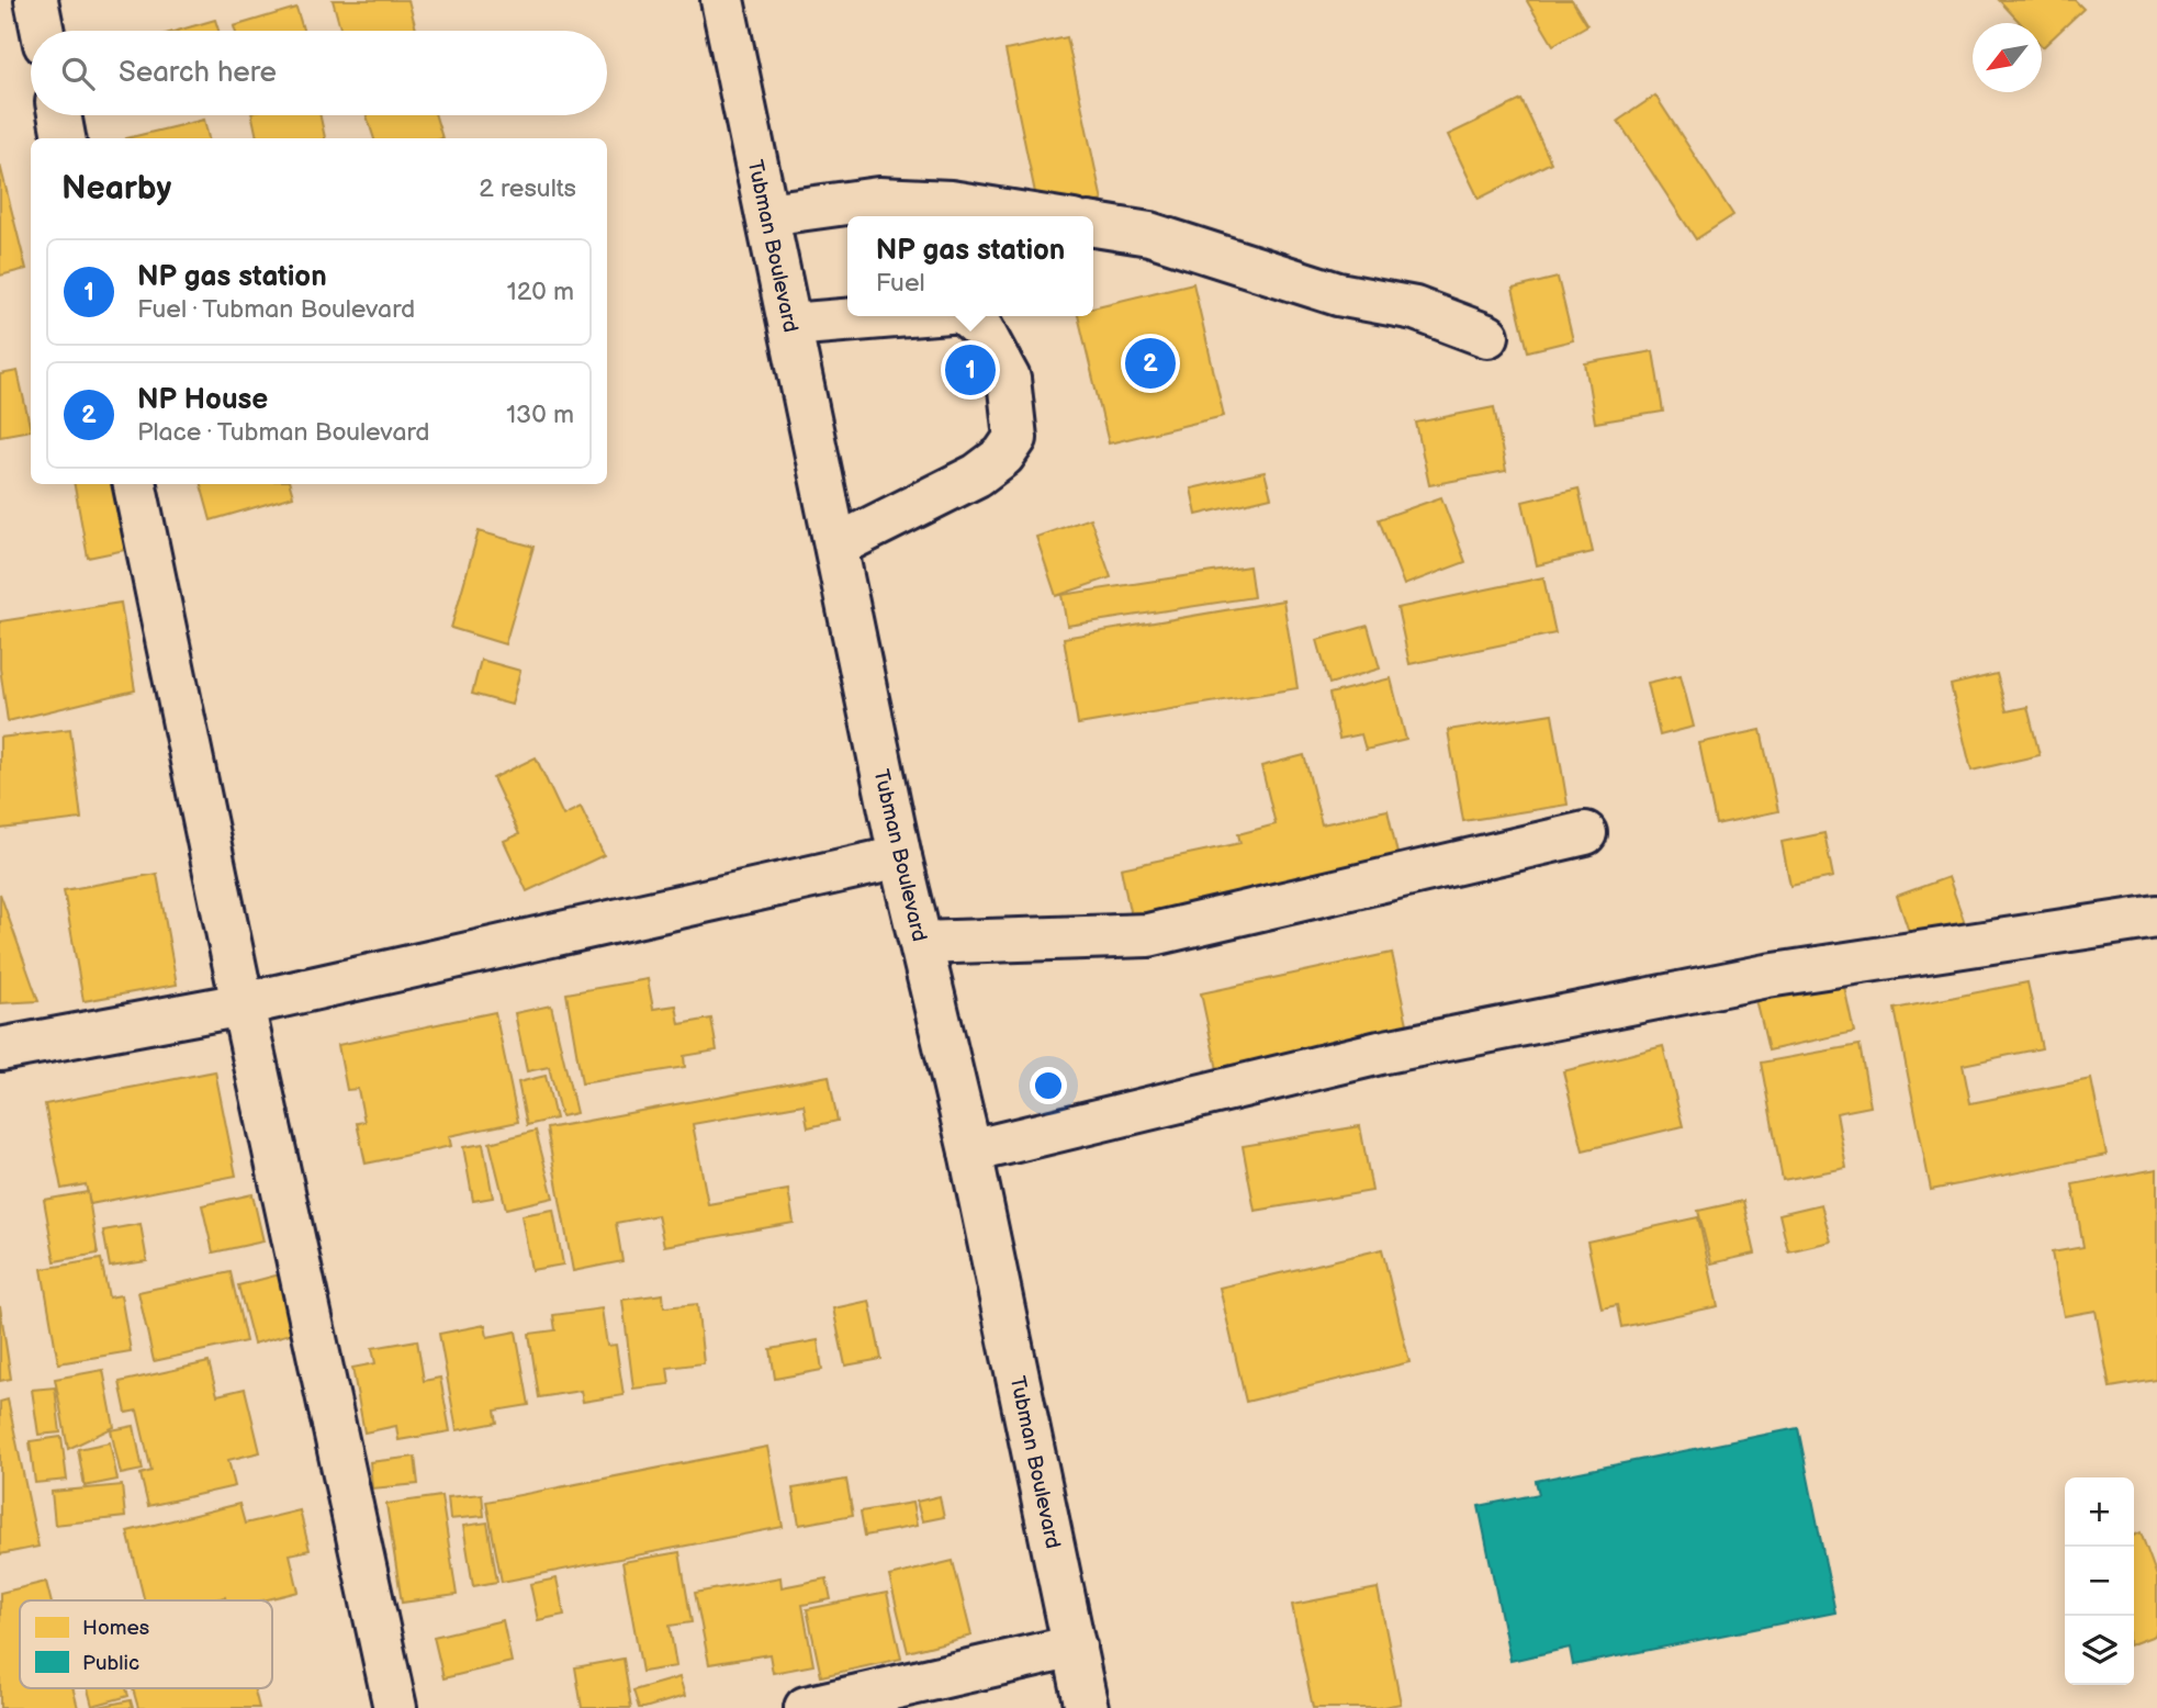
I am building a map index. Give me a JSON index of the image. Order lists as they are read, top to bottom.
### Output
{
  "streets": {
    "main road": ["Tubman Boulevard"]
  },
  "legend": ["Homes", "Public"],
  "north": "bottom left",
  "page": {
    "search": "Search here",
    "heading": ["Nearby", "2 results"],
    "popup": ["NP gas station", "Fuel"],
    "list": [
      {
        "mark": "1",
        "name": "NP gas station",
        "note": "Fuel · Tubman Boulevard",
        "value": "120 m"
      },
      {
        "mark": "2",
        "name": "NP House",
        "note": "Place · Tubman Boulevard",
        "value": "130 m"
      }
    ],
    "pins": ["2", "1"],
    "map_buttons": ["+", "−"]
  }
}
